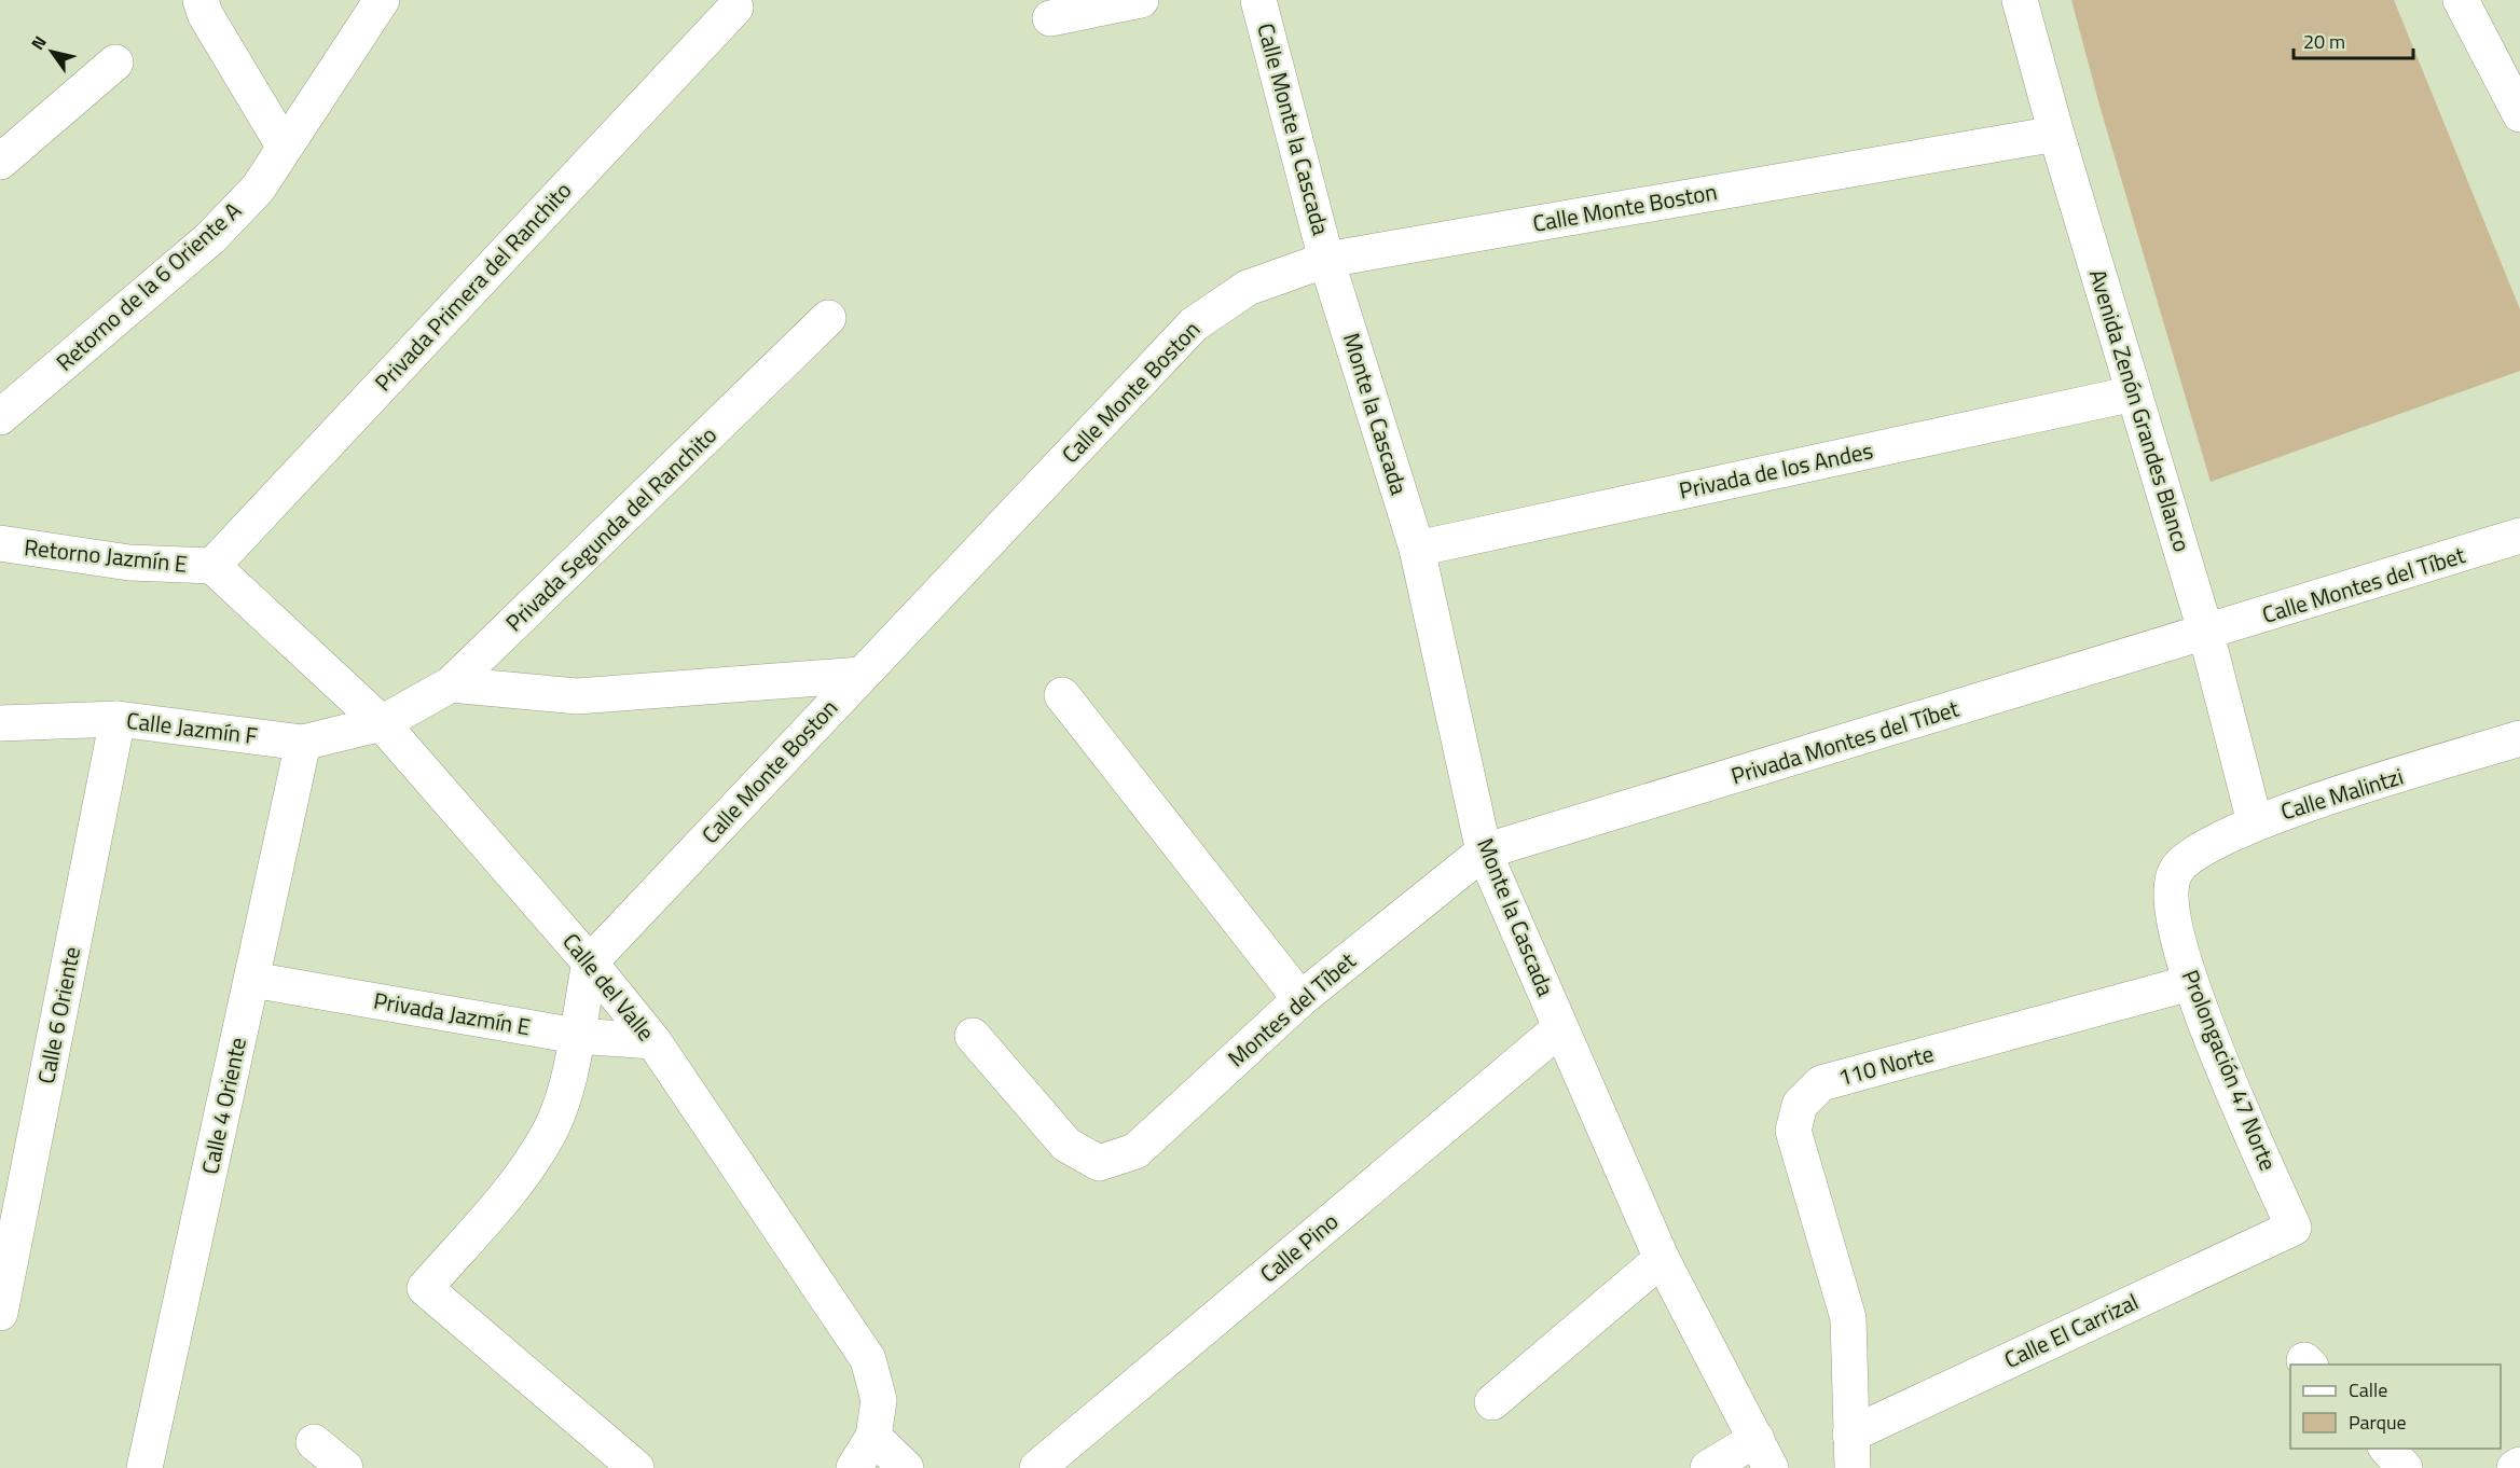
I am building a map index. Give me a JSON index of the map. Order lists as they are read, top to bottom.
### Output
{
  "streets": {
    "street": [
      "Calle Monte la Cascada",
      "Calle Monte Boston",
      "Retorno de la 6 Oriente A",
      "Privada Primera del Ranchito",
      "Avenida Zenón Grandes Blanco",
      "Monte la Cascada",
      "Privada de los Andes",
      "Privada Segunda del Ranchito",
      "Retorno Jazmín E",
      "Calle Montes del Tíbet",
      "Calle Jazmín F",
      "Privada Montes del Tíbet",
      "Calle Malintzi",
      "Calle del Valle",
      "Montes del Tíbet",
      "Privada Jazmín E",
      "Calle 6 Oriente",
      "110 Norte",
      "Prolongación 47 Norte",
      "Calle 4 Oriente",
      "Calle Pino",
      "Calle El Carrizal"
    ]
  },
  "crossings": [
    ["Calle Monte la Cascada", "Calle Monte Boston"],
    ["Calle Monte la Cascada", "Monte la Cascada"],
    ["Calle Monte Boston", "Avenida Zenón Grandes Blanco"],
    ["Calle Monte Boston", "Monte la Cascada"],
    ["Calle Monte Boston", "Calle del Valle"],
    ["Privada Primera del Ranchito", "Retorno Jazmín E"],
    ["Privada Primera del Ranchito", "Calle del Valle"],
    ["Avenida Zenón Grandes Blanco", "Privada de los Andes"],
    ["Avenida Zenón Grandes Blanco", "Calle Montes del Tíbet"],
    ["Avenida Zenón Grandes Blanco", "Privada Montes del Tíbet"],
    ["Avenida Zenón Grandes Blanco", "Calle Malintzi"],
    ["Monte la Cascada", "Privada de los Andes"],
    ["Monte la Cascada", "Privada Montes del Tíbet"],
    ["Monte la Cascada", "Montes del Tíbet"],
    ["Monte la Cascada", "Calle Pino"],
    ["Privada Segunda del Ranchito", "Calle Jazmín F"],
    ["Privada Segunda del Ranchito", "Calle del Valle"],
    ["Retorno Jazmín E", "Calle del Valle"],
    ["Calle Montes del Tíbet", "Privada Montes del Tíbet"],
    ["Calle Jazmín F", "Calle del Valle"],
    ["Calle Jazmín F", "Calle 6 Oriente"],
    ["Calle Jazmín F", "Calle 4 Oriente"],
    ["Privada Montes del Tíbet", "Montes del Tíbet"],
    ["Calle Malintzi", "Prolongación 47 Norte"],
    ["Calle del Valle", "Privada Jazmín E"],
    ["Privada Jazmín E", "Calle 4 Oriente"],
    ["110 Norte", "Prolongación 47 Norte"],
    ["110 Norte", "Calle El Carrizal"],
    ["Prolongación 47 Norte", "Calle El Carrizal"]
  ],
  "legend": ["Calle", "Parque"],
  "scale_bar": "20 m",
  "north": "top left"
}
